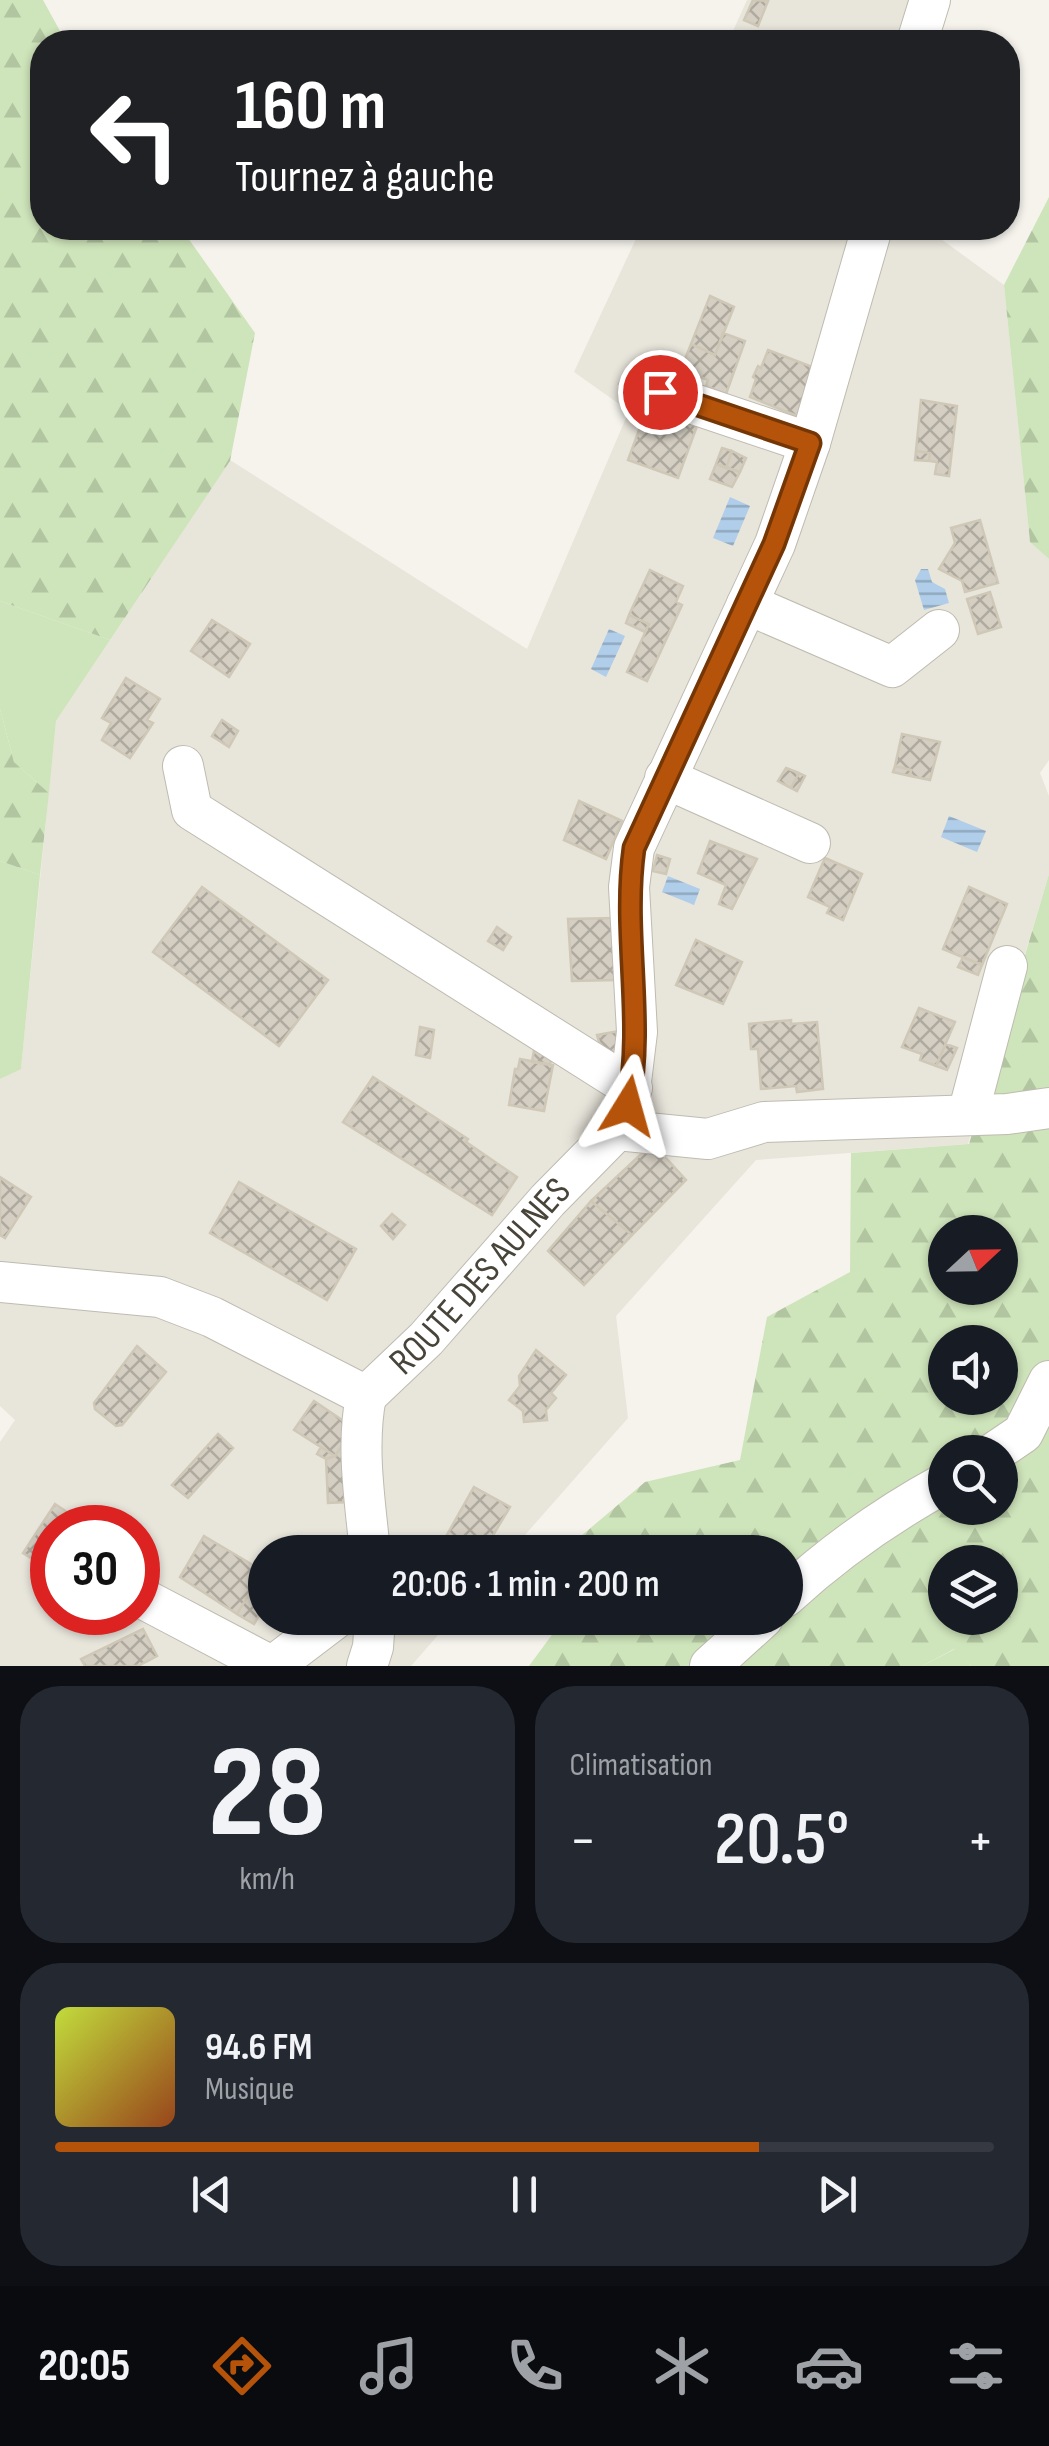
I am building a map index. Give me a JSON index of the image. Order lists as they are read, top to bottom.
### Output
{
  "streets": {
    "street": ["ROUTE DES AULNES"]
  },
  "north": "right",
  "page": {
    "turn": ["160 m", "Tournez à gauche"],
    "limit": "30",
    "trip": "20:06 · 1 min · 200 m",
    "tile": [
      ["28", "km/h"],
      "Climatisation"
    ],
    "heat": ["−", "20.5°", "+"],
    "song": ["94.6 FM", "Musique"],
    "tabs": "20:05"
  }
}
